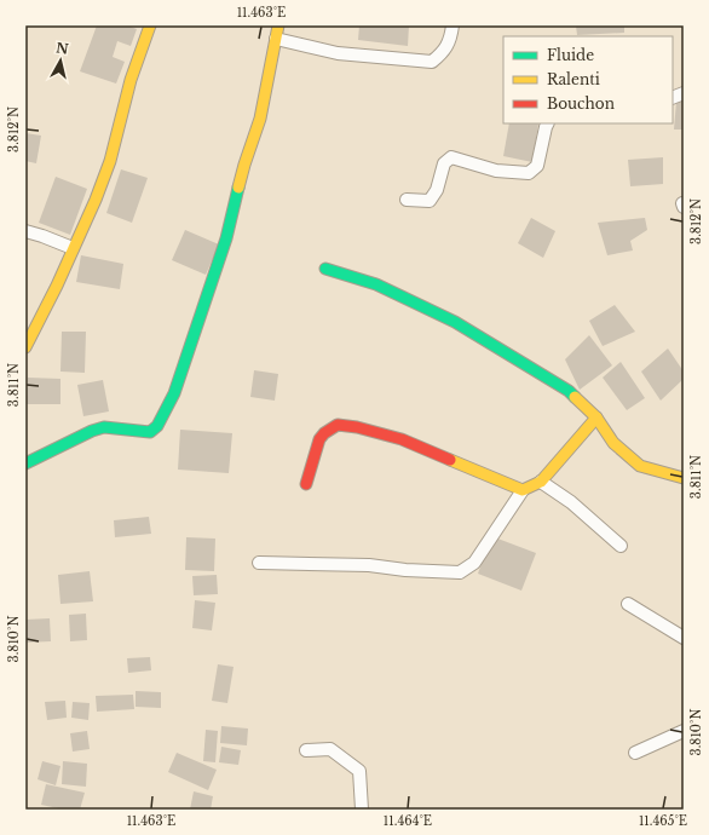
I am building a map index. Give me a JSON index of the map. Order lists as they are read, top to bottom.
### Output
{
  "legend": ["Fluide", "Ralenti", "Bouchon"],
  "north": "top",
  "coordinates": [
    "11.463°E",
    "3.812°N",
    "3.811°N",
    "3.810°N",
    "11.464°E",
    "11.465°E"
  ]
}
